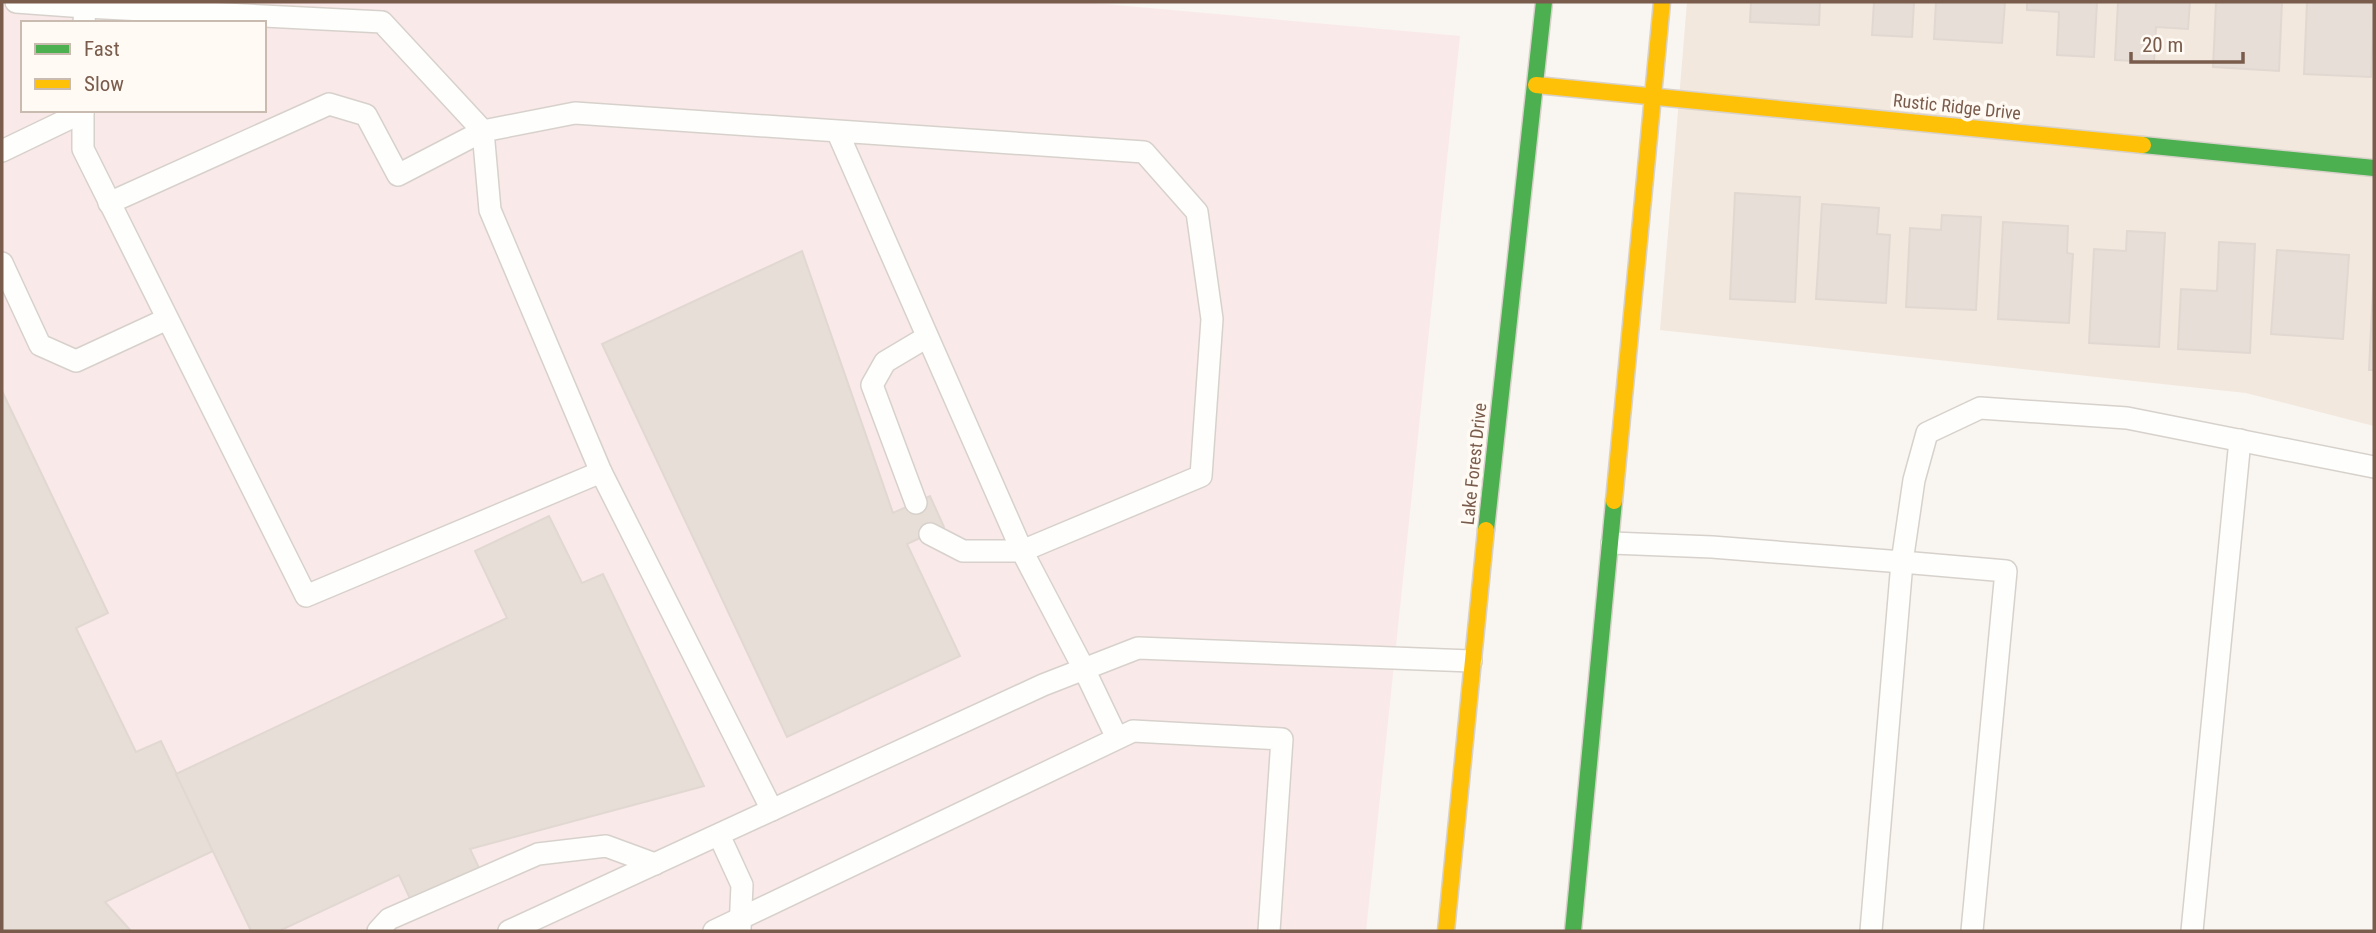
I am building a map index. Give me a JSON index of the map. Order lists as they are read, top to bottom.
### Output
{
  "streets": {
    "main road": ["Rustic Ridge Drive", "Lake Forest Drive"]
  },
  "crossings": [
    ["Rustic Ridge Drive", "Lake Forest Drive"]
  ],
  "legend": ["Fast", "Slow"],
  "scale_bar": "20 m"
}
